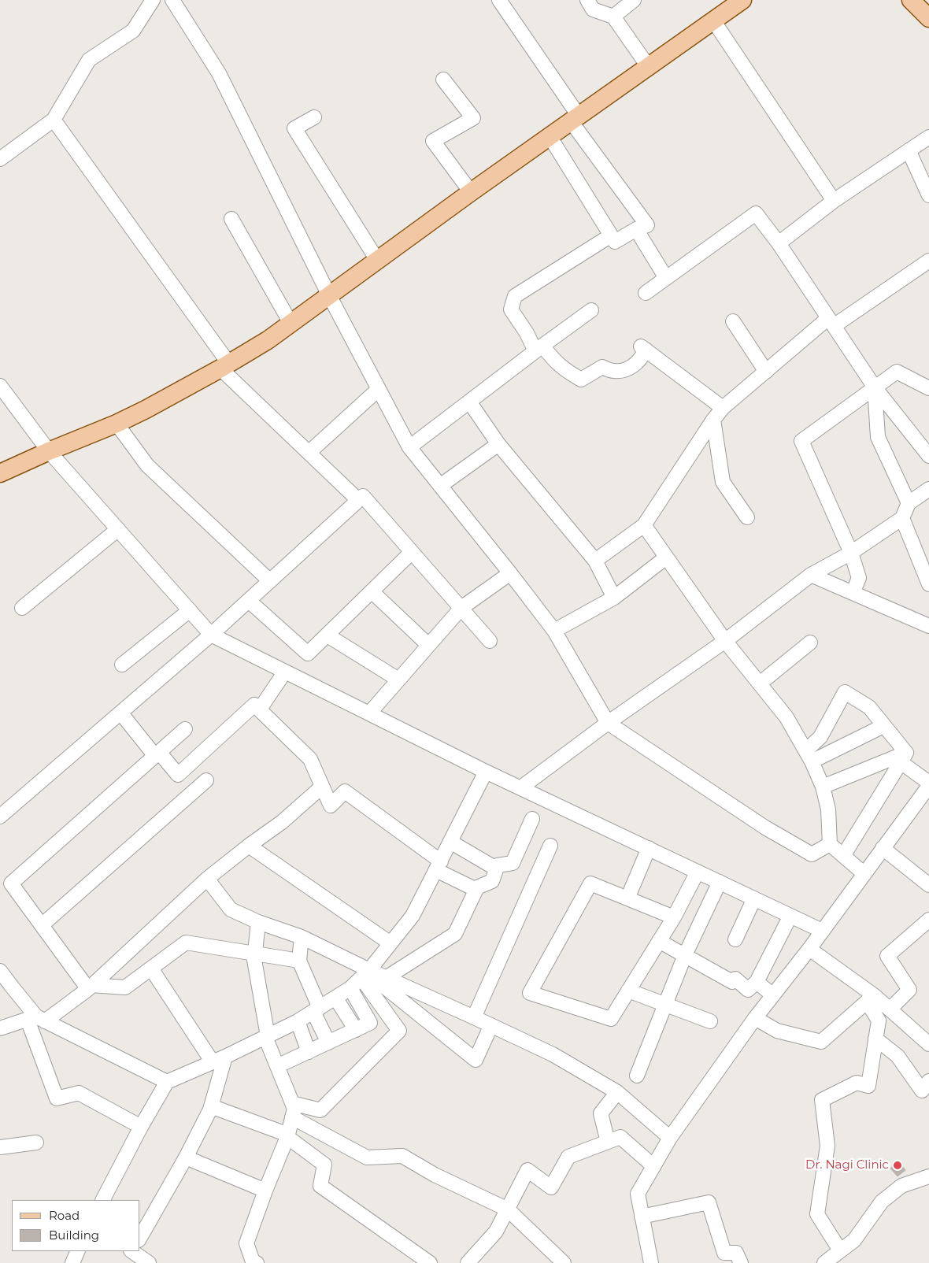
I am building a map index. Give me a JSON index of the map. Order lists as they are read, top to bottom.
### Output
{
  "places": ["Dr. Nagi Clinic"],
  "legend": ["Road", "Building"]
}
